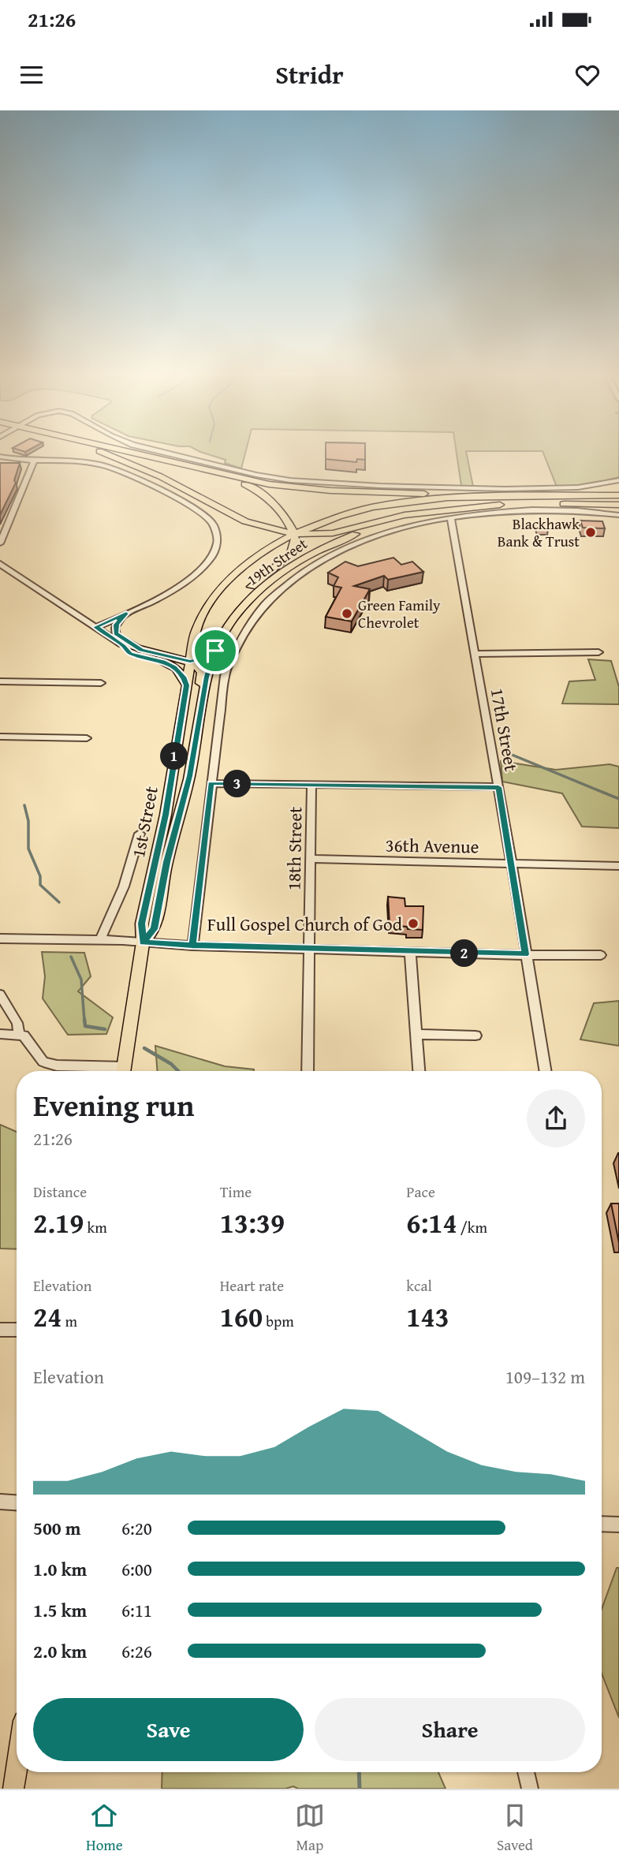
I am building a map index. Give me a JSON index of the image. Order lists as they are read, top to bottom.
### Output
{
  "streets": {
    "main road": ["19th Street", "1st Street"],
    "street": ["17th Street", "36th Avenue", "18th Street"]
  },
  "crossings": [
    ["19th Street", "17th Street"],
    ["19th Street", "1st Street"],
    ["17th Street", "36th Avenue"],
    ["36th Avenue", "18th Street"]
  ],
  "places": ["Blackhawk Bank & Trust", "Green Family Chevrolet", "Full Gospel Church of God"],
  "page": {
    "status": "21:26",
    "header": "Stridr",
    "pins": ["1", "3", "2"],
    "heading": ["Evening run", "21:26"],
    "stats": [
      ["Distance", "2.19 km"],
      ["Time", "13:39"],
      ["Pace", "6:14 /km"],
      ["Elevation", "24 m"],
      ["Heart rate", "160 bpm"],
      ["kcal", "143"]
    ],
    "chart": ["Elevation", "109–132 m"],
    "list": [
      {
        "name": "500 m",
        "note": "6:20"
      },
      {
        "name": "1.0 km",
        "note": "6:00"
      },
      {
        "name": "1.5 km",
        "note": "6:11"
      },
      {
        "name": "2.0 km",
        "note": "6:26"
      }
    ],
    "buttons": ["Save", "Share"],
    "tabs": ["Home", "Map", "Saved"]
  }
}
